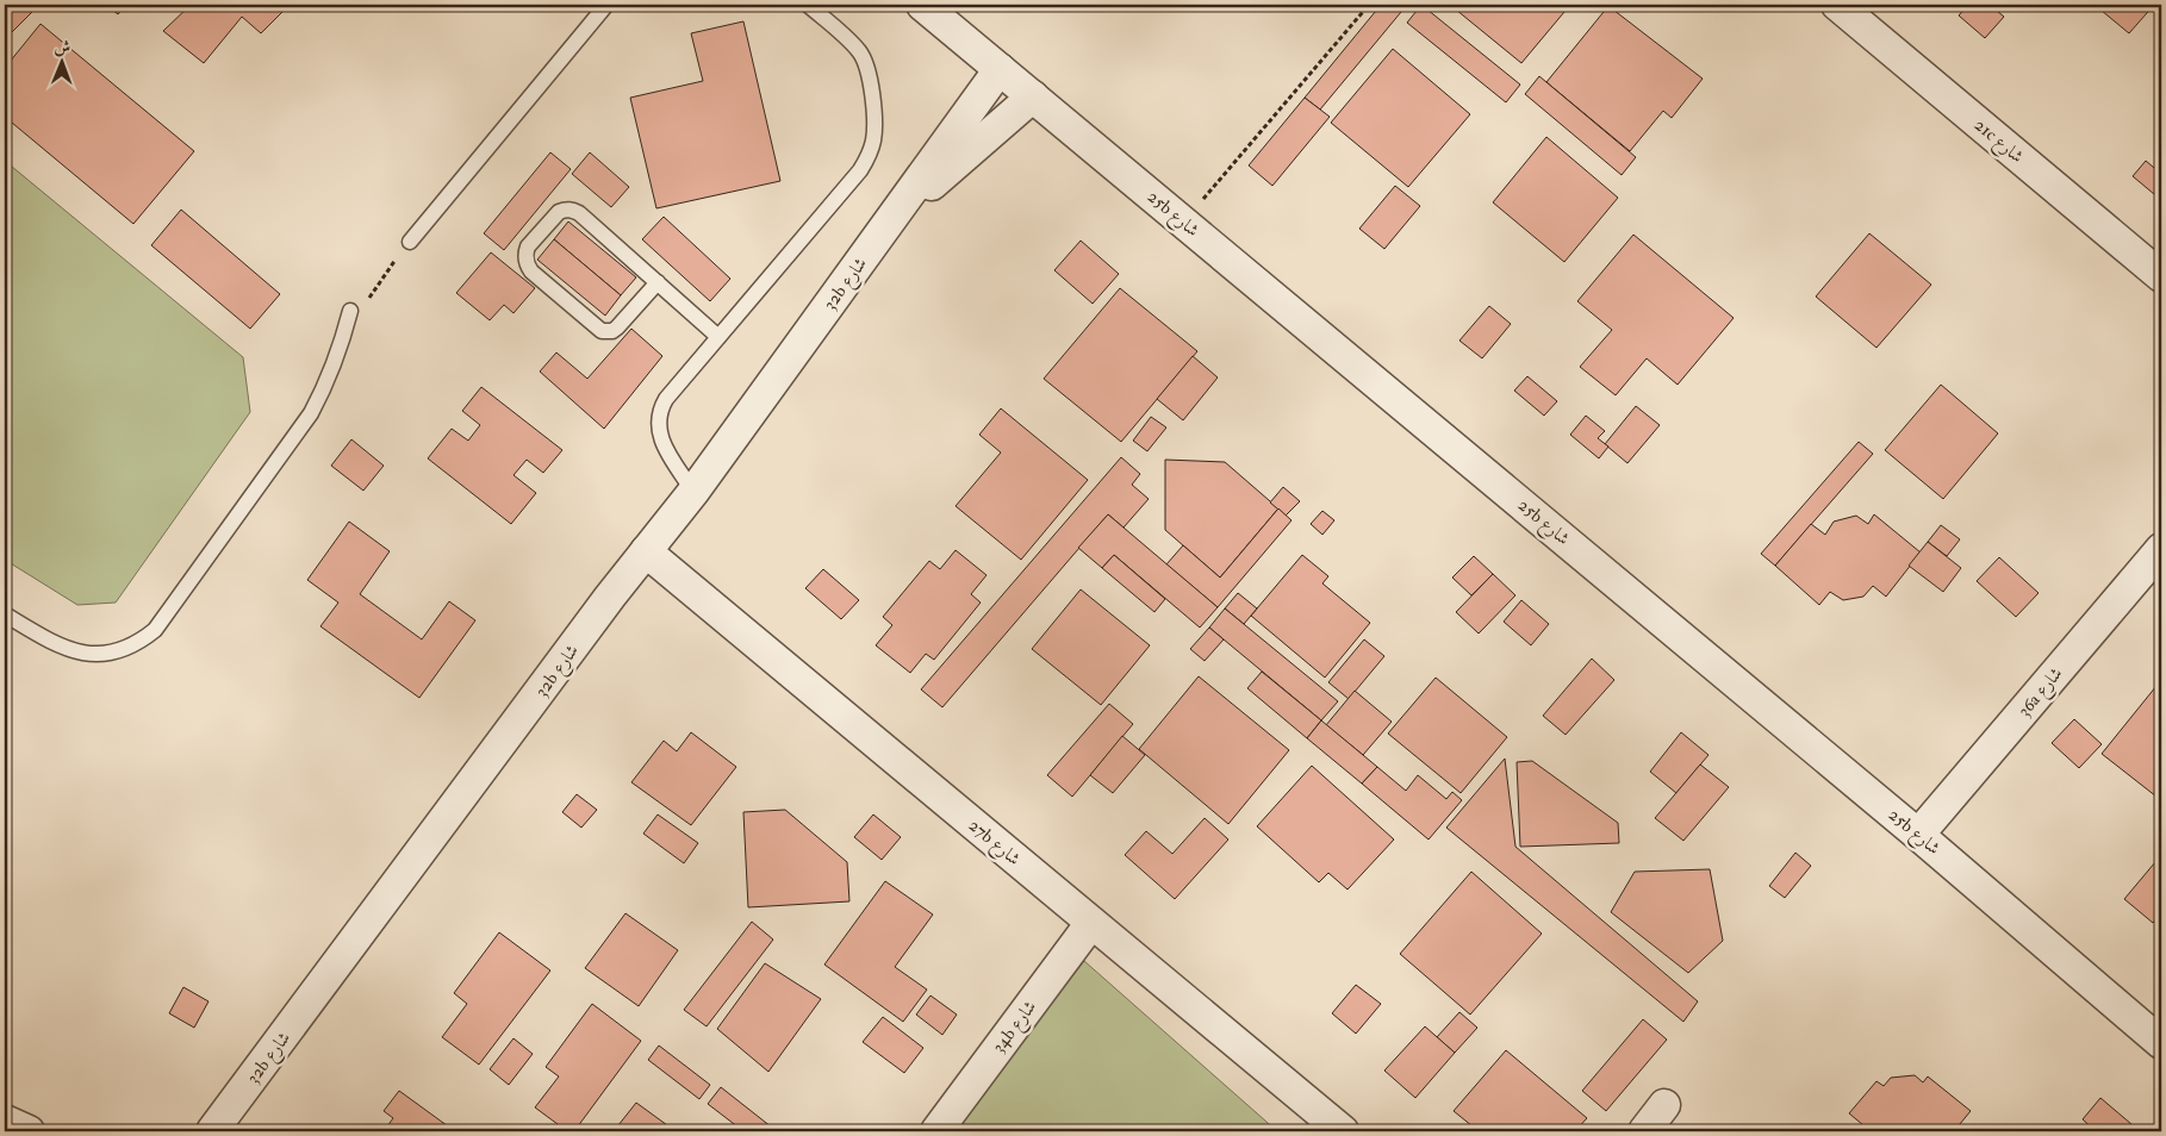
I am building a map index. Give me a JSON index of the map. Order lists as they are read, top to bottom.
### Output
{
  "streets": {
    "street": [
      "21c شارع",
      "25b شارع",
      "32b شارع",
      "36a شارع",
      "27b شارع",
      "34b شارع"
    ]
  },
  "crossings": [
    ["25b شارع", "32b شارع"],
    ["25b شارع", "36a شارع"],
    ["32b شارع", "27b شارع"],
    ["27b شارع", "34b شارع"]
  ],
  "north": "top"
}
